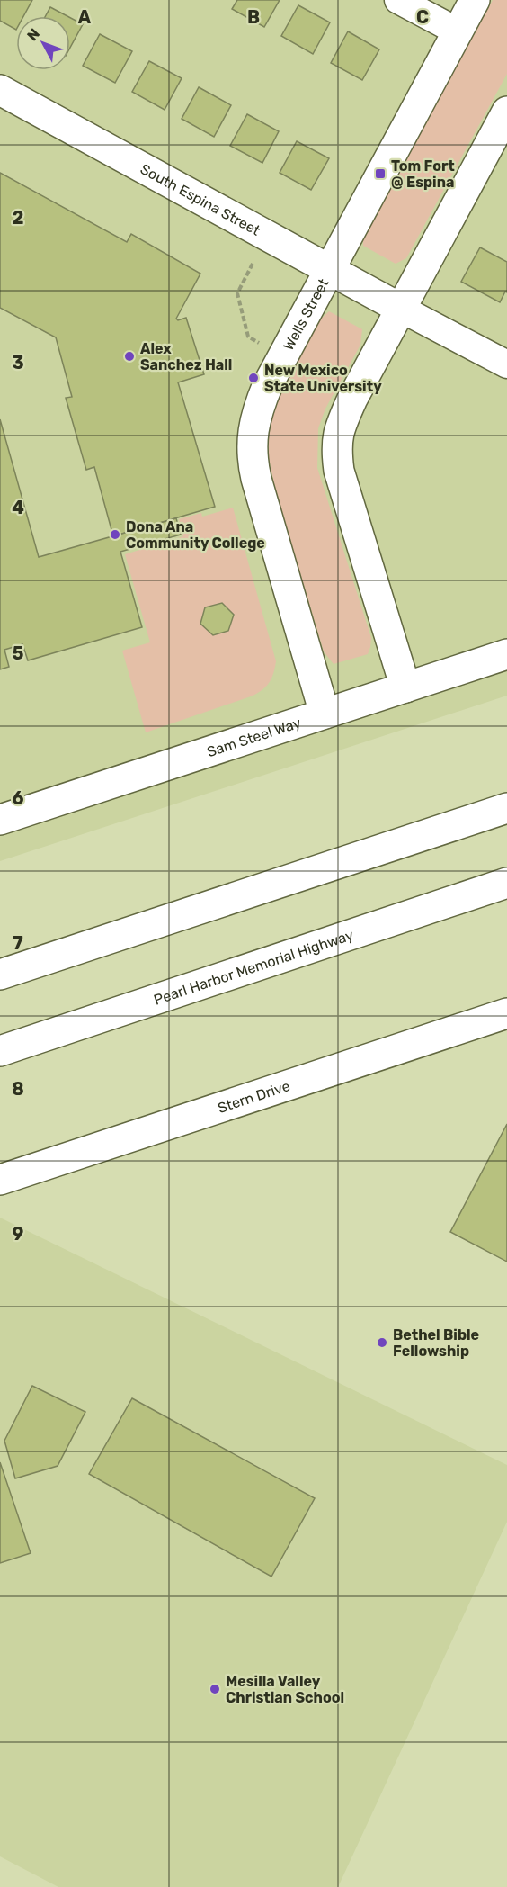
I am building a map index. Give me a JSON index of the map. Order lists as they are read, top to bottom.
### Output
{
  "streets": {
    "main road": [
      "South Espina Street",
      "Wells Street",
      "Sam Steel Way",
      "Pearl Harbor Memorial Highway",
      "Stern Drive"
    ]
  },
  "crossings": [
    ["South Espina Street", "Wells Street"],
    ["Wells Street", "Sam Steel Way"]
  ],
  "places": {
    "transit": ["Tom Fort @ Espina"],
    "other": [
      "Alex Sanchez Hall",
      "New Mexico State University",
      "Dona Ana Community College",
      "Bethel Bible Fellowship",
      "Mesilla Valley Christian School"
    ]
  },
  "north": "top left",
  "grid": {
    "columns": ["A", "B", "C"],
    "rows": [
      "2",
      "3",
      "4",
      "5",
      "6",
      "7",
      "8",
      "9"
    ]
  }
}
